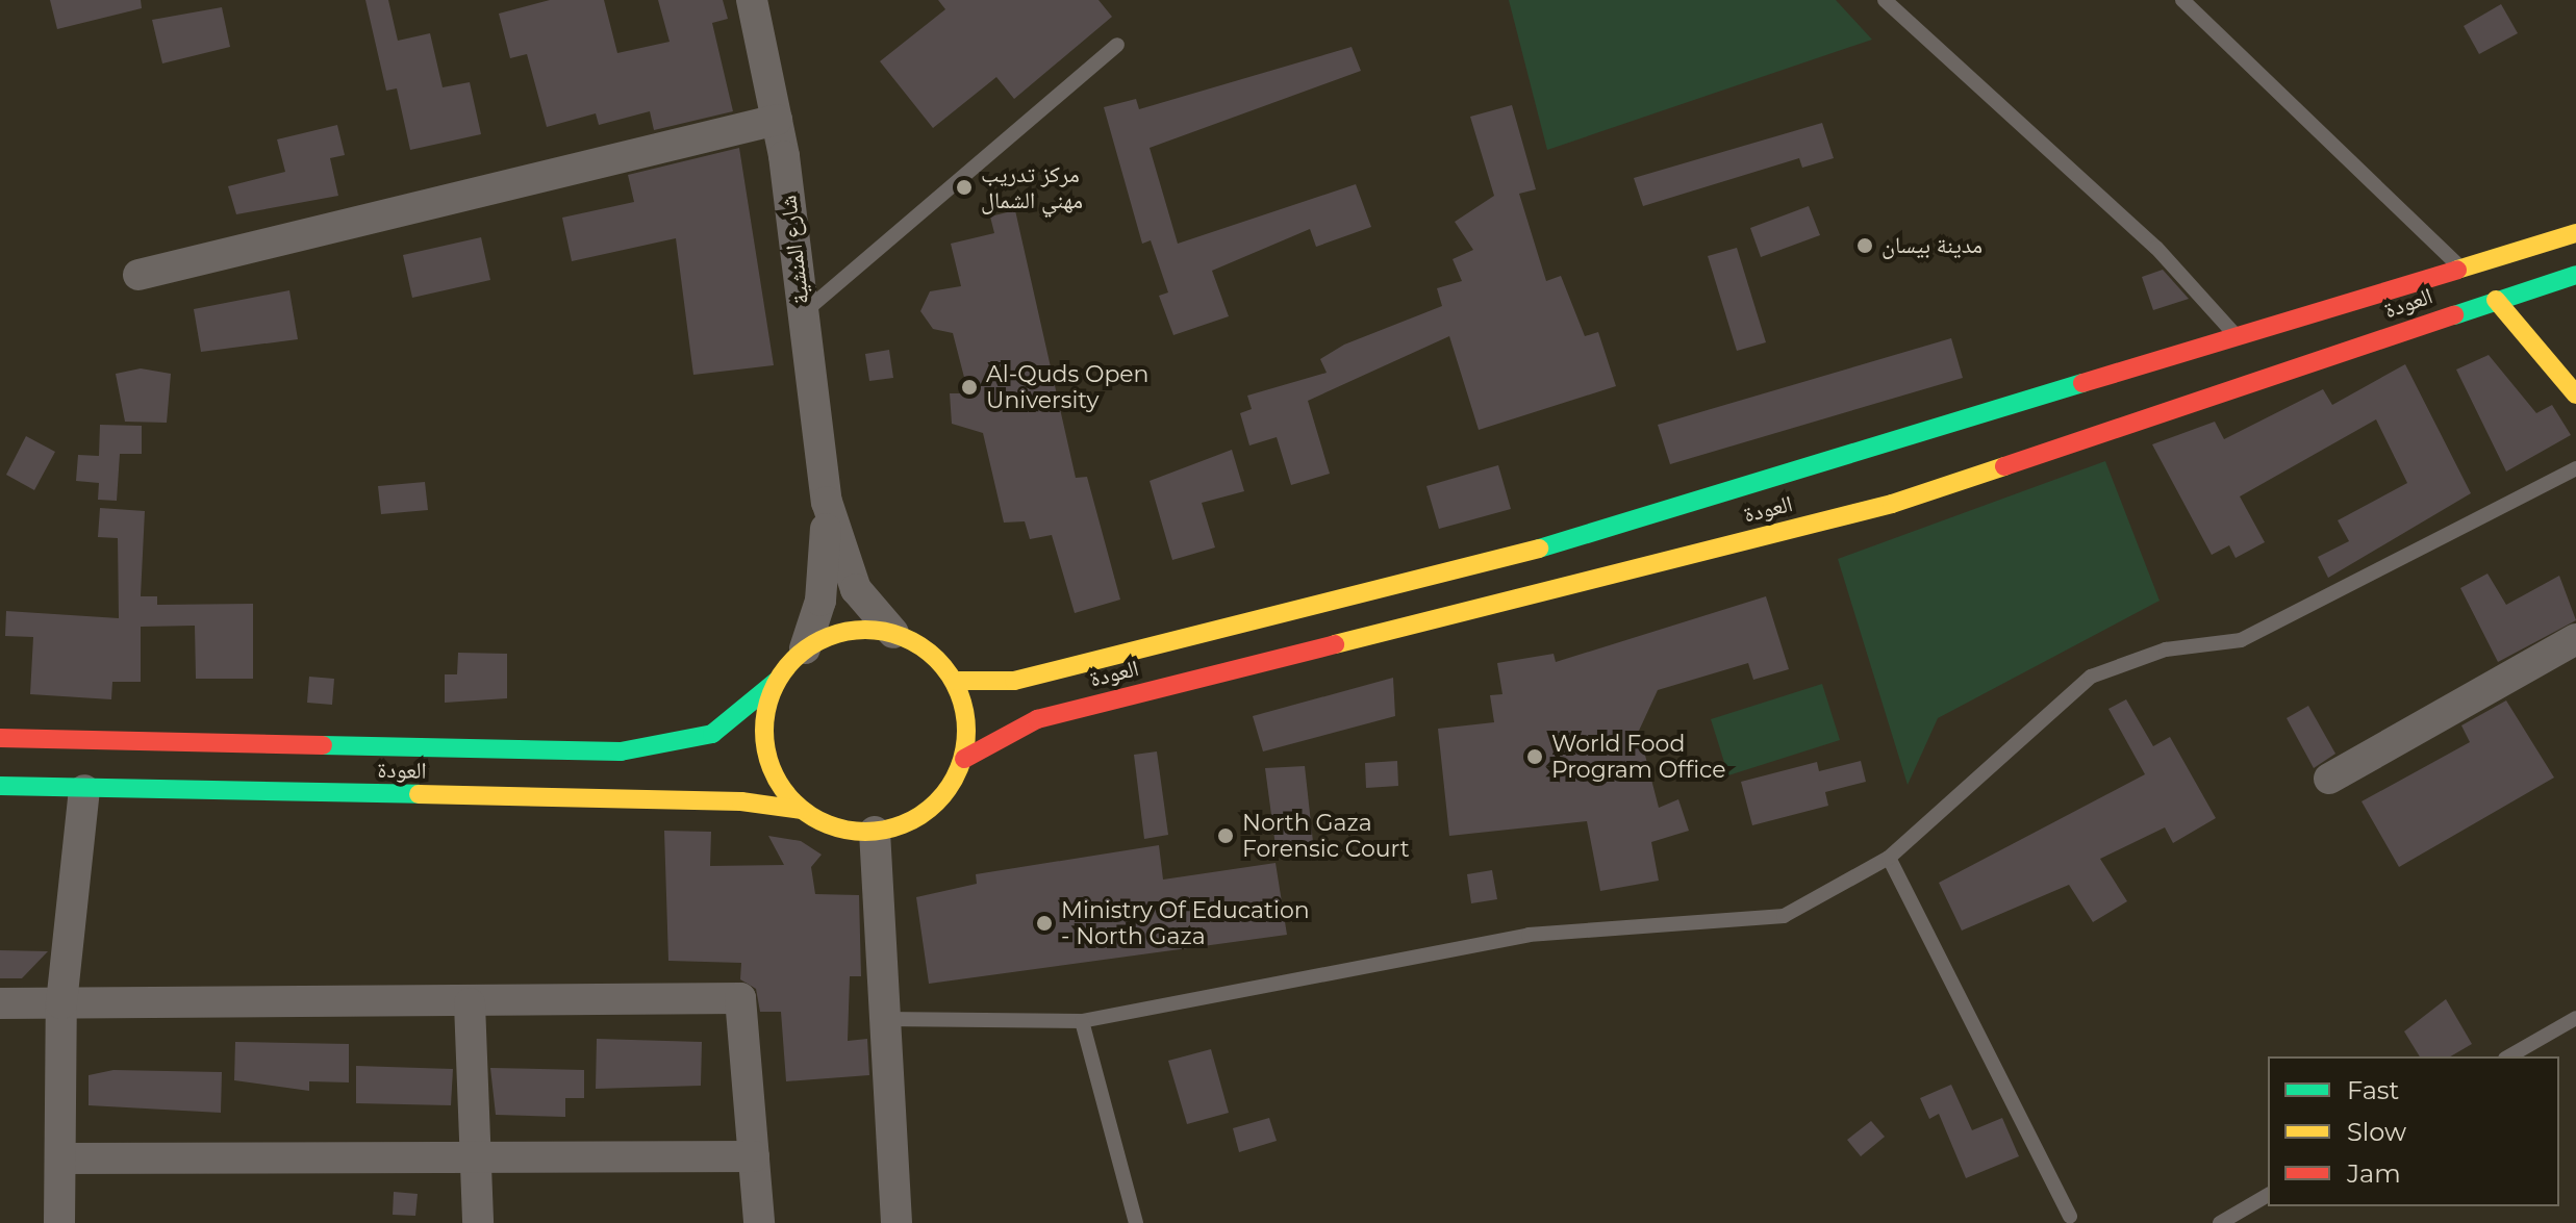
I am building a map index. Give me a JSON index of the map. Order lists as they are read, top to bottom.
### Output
{
  "streets": {
    "main road": ["العودة"],
    "street": ["شارع المنشية"]
  },
  "crossings": [
    ["شارع المنشية", "العودة"]
  ],
  "places": [
    "مركز تدريب مهني الشمال",
    "مدينة بيسان",
    "Al-Quds Open University",
    "World Food Program Office",
    "North Gaza Forensic Court",
    "Ministry Of Education - North Gaza"
  ],
  "legend": ["Fast", "Slow", "Jam"]
}
